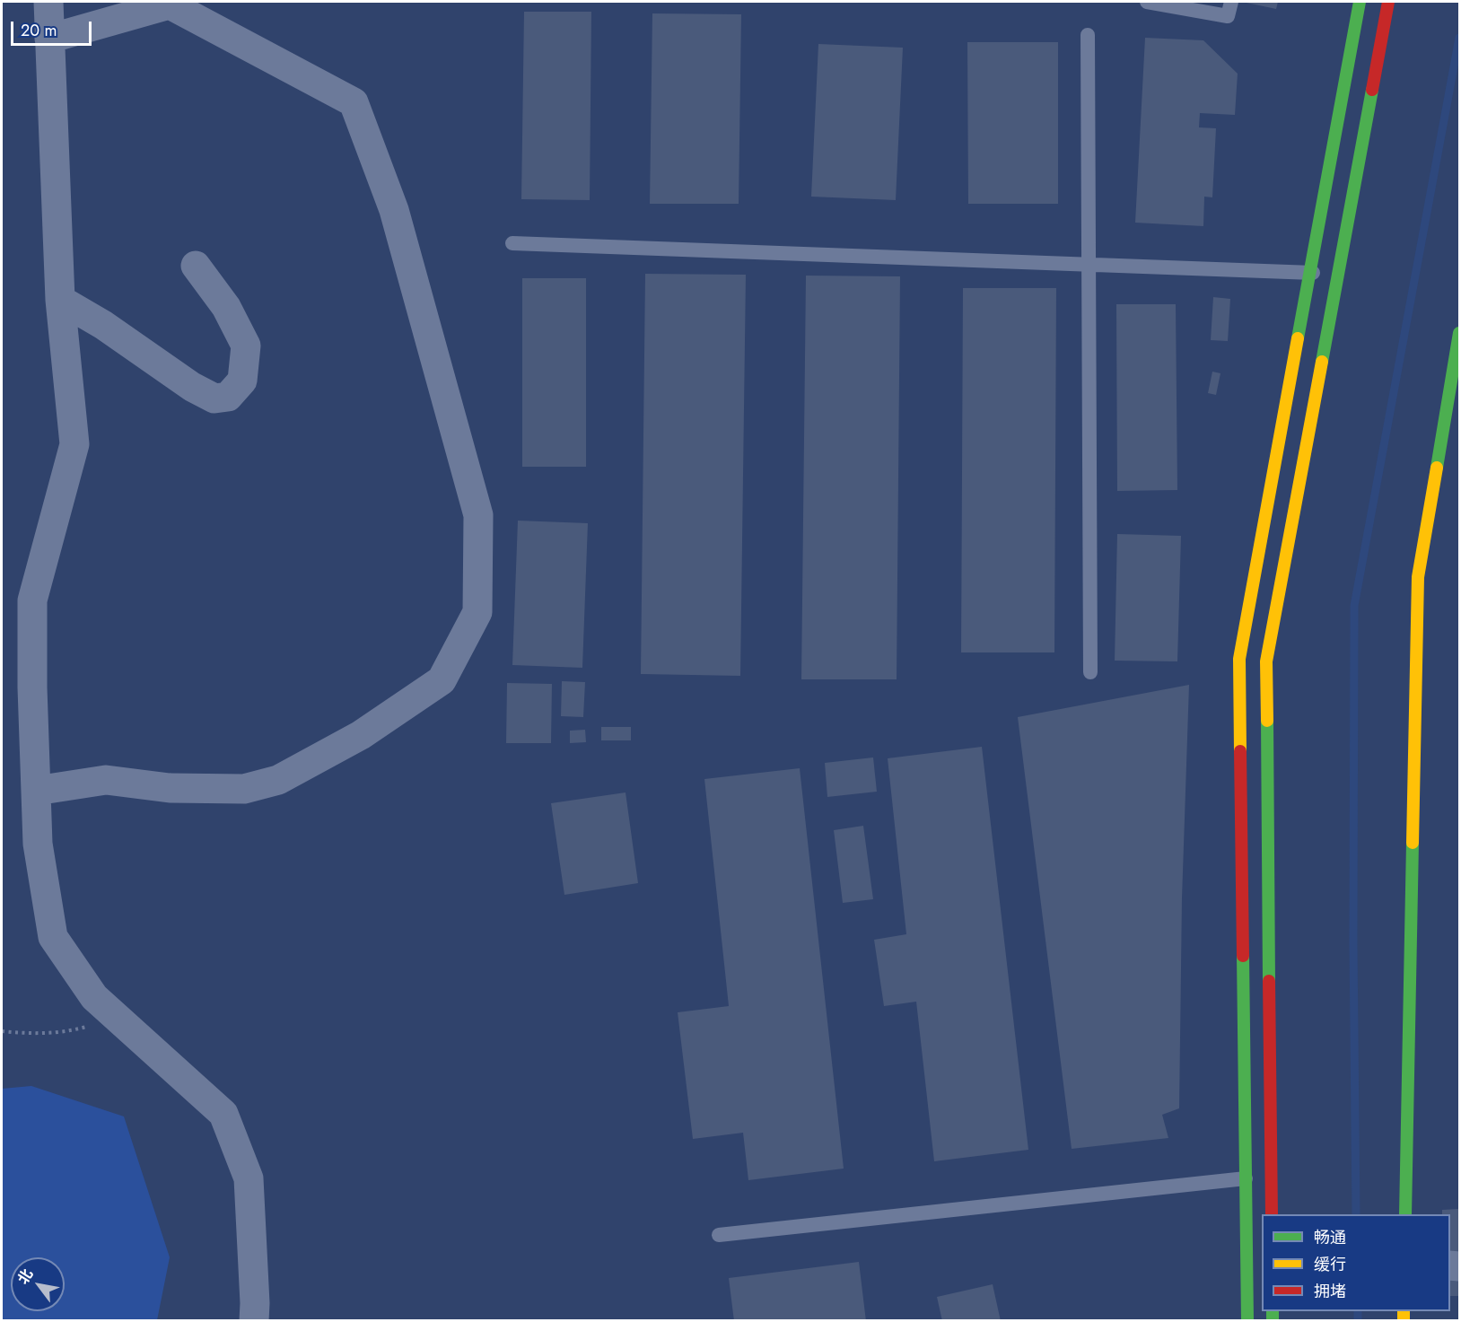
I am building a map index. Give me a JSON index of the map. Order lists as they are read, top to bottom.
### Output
{
  "legend": ["畅通", "缓行", "拥堵"],
  "scale_bar": "20 m",
  "north": "top left"
}
